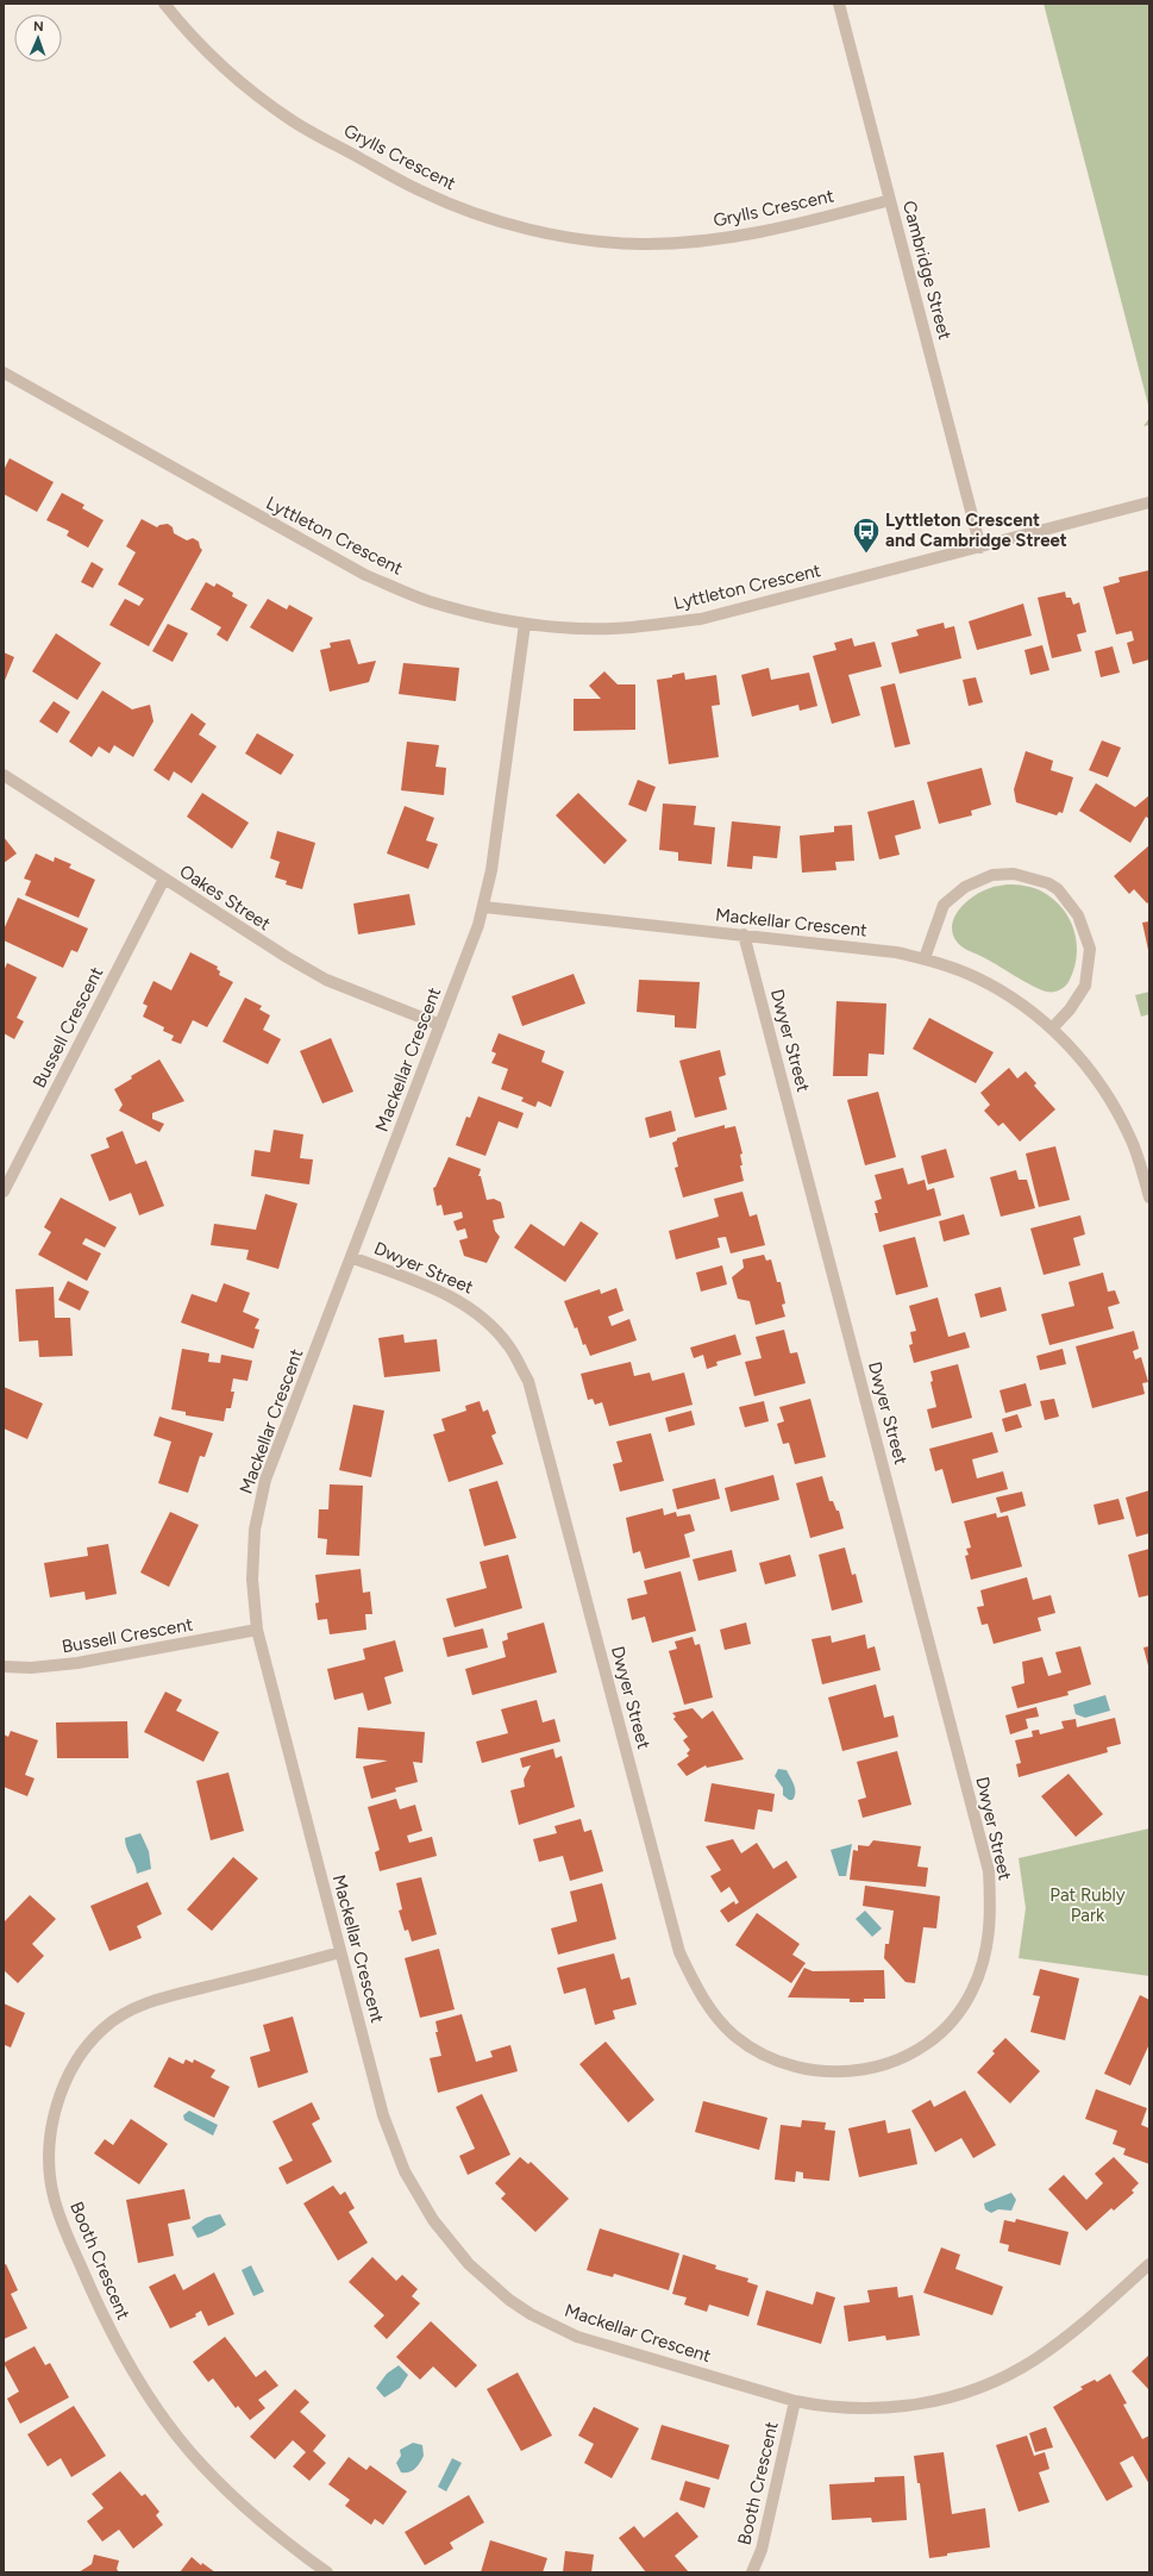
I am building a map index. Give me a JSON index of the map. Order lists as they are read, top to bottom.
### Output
{
  "streets": {
    "street": [
      "Grylls Crescent",
      "Cambridge Street",
      "Lyttleton Crescent",
      "Oakes Street",
      "Mackellar Crescent",
      "Bussell Crescent",
      "Dwyer Street",
      "Booth Crescent"
    ]
  },
  "crossings": [
    ["Grylls Crescent", "Cambridge Street"],
    ["Cambridge Street", "Lyttleton Crescent"],
    ["Lyttleton Crescent", "Mackellar Crescent"],
    ["Oakes Street", "Mackellar Crescent"],
    ["Oakes Street", "Bussell Crescent"],
    ["Mackellar Crescent", "Bussell Crescent"],
    ["Mackellar Crescent", "Dwyer Street"],
    ["Mackellar Crescent", "Booth Crescent"]
  ],
  "parks": ["Pat Rubly Park"],
  "places": {
    "bus stop": ["Lyttleton Crescent and Cambridge Street"]
  },
  "north": "top"
}
